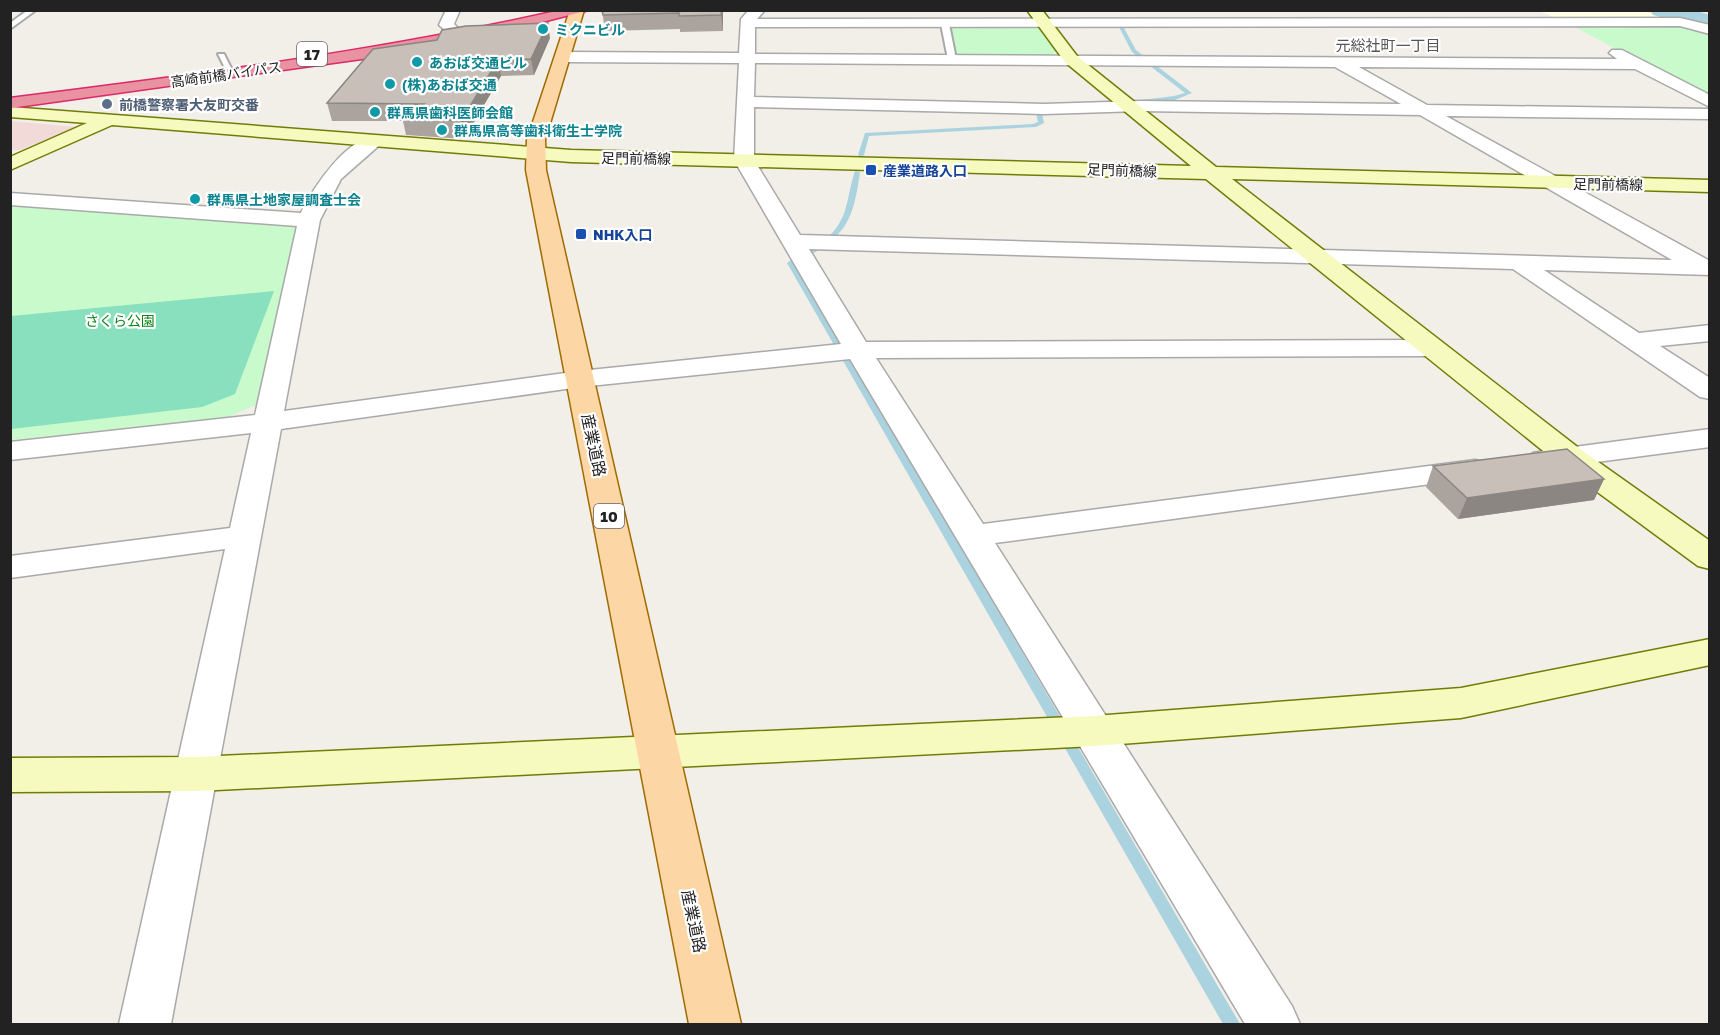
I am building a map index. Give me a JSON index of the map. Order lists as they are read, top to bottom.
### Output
{
  "streets": {
    "highway": ["17", "高崎前橋バイパス"],
    "main road": ["産業道路", "10"],
    "street": ["足門前橋線"]
  },
  "crossings": [
    ["高崎前橋バイパス", "産業道路"],
    ["足門前橋線", "産業道路"]
  ],
  "districts": ["元総社町一丁目"],
  "parks": ["さくら公園"],
  "places": {
    "other": [
      "ミクニビル",
      "あおば交通ビル",
      "(株)あおば交通",
      "前橋警察署大友町交番",
      "群馬県歯科医師会館",
      "群馬県高等歯科衛生士学院",
      "群馬県土地家屋調査士会"
    ],
    "transit": ["産業道路入口", "NHK入口"]
  }
}
